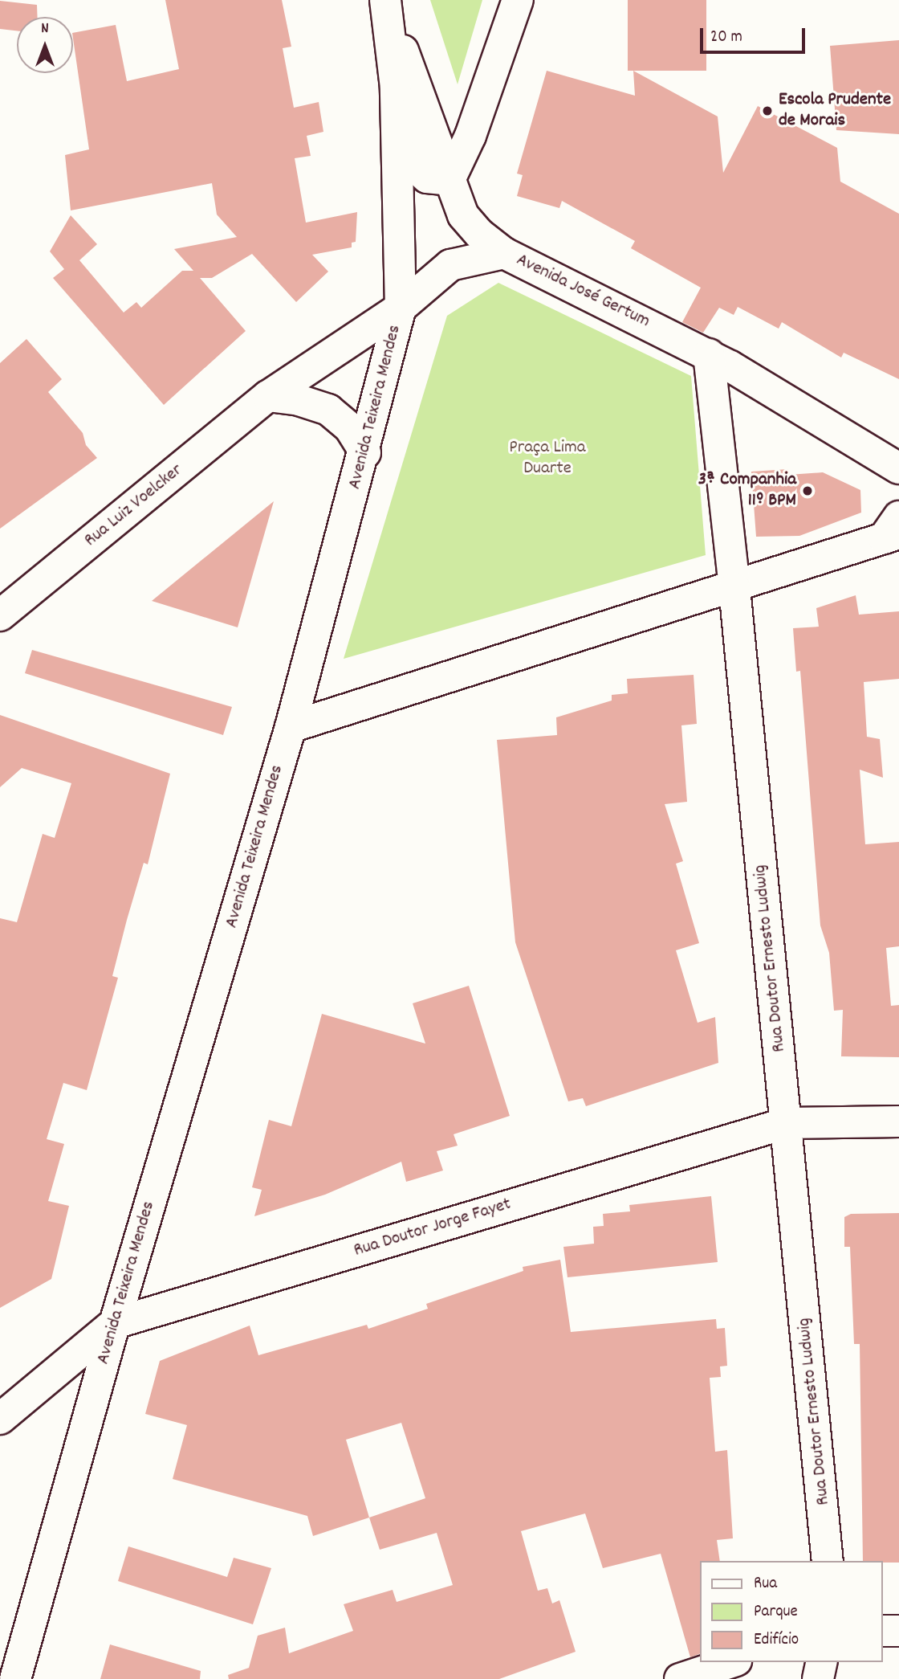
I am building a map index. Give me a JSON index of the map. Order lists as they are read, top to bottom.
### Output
{
  "streets": {
    "street": [
      "Avenida José Gertum",
      "Avenida Teixeira Mendes",
      "Rua Luiz Voelcker",
      "Rua Doutor Ernesto Ludwig",
      "Rua Doutor Jorge Fayet"
    ]
  },
  "crossings": [
    ["Avenida José Gertum", "Avenida Teixeira Mendes"],
    ["Avenida José Gertum", "Rua Luiz Voelcker"],
    ["Avenida José Gertum", "Rua Doutor Ernesto Ludwig"],
    ["Avenida Teixeira Mendes", "Rua Luiz Voelcker"],
    ["Avenida Teixeira Mendes", "Rua Doutor Jorge Fayet"],
    ["Rua Doutor Ernesto Ludwig", "Rua Doutor Jorge Fayet"]
  ],
  "parks": ["Praça Lima Duarte"],
  "places": ["Escola Prudente de Morais", "3ª Companhia 11º BPM"],
  "legend": ["Rua", "Parque", "Edifício"],
  "scale_bar": "20 m",
  "north": "top"
}
